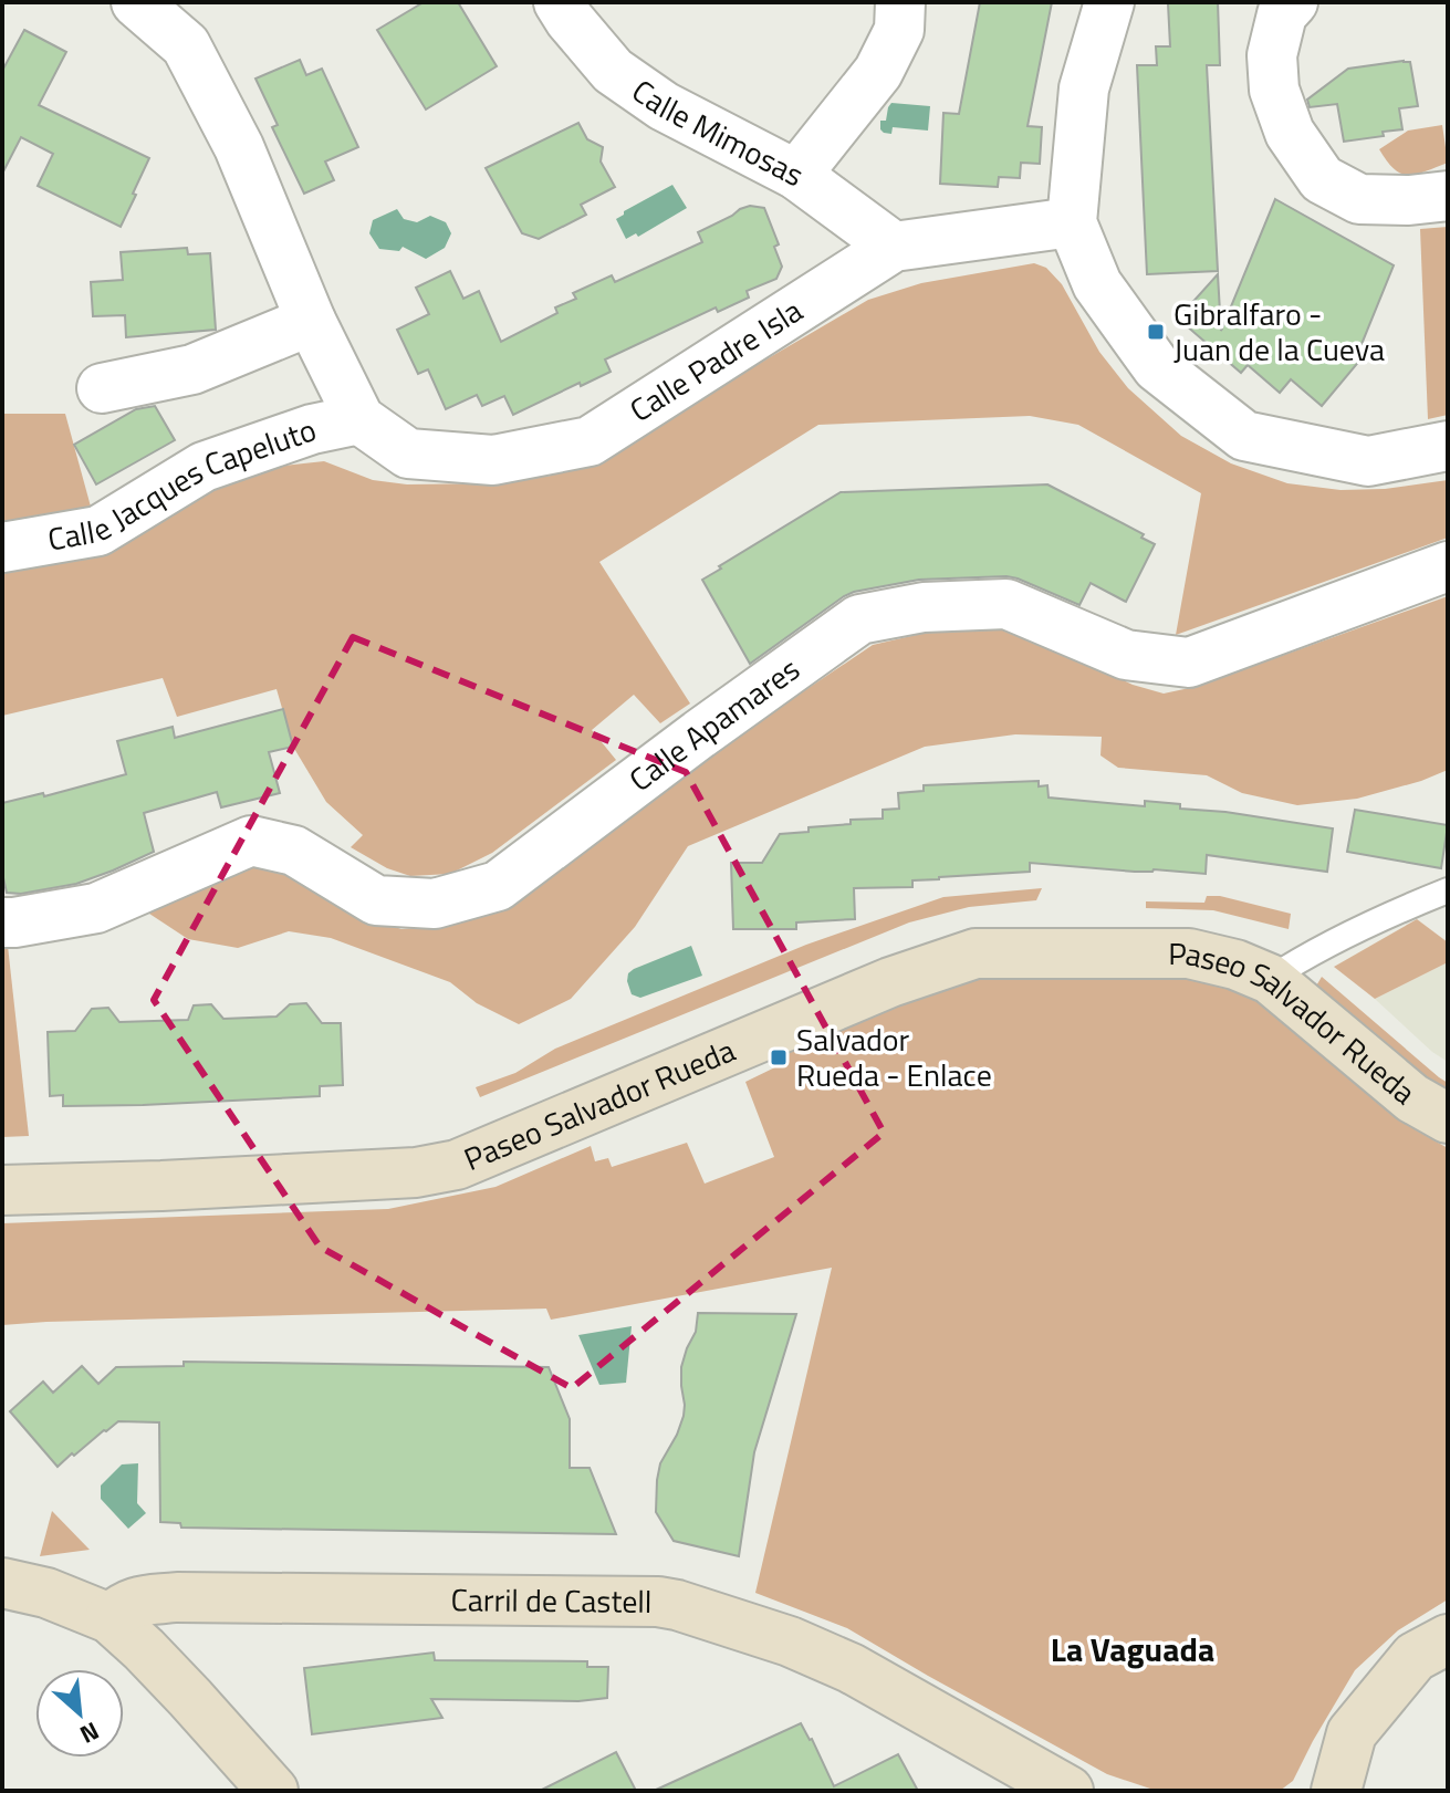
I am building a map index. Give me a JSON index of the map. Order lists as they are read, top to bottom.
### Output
{
  "streets": {
    "street": [
      "Calle Mimosas",
      "Calle Padre Isla",
      "Calle Jacques Capeluto",
      "Calle Apamares",
      "Paseo Salvador Rueda",
      "Carril de Castell"
    ]
  },
  "crossings": [
    ["Calle Mimosas", "Calle Padre Isla"],
    ["Calle Padre Isla", "Calle Jacques Capeluto"]
  ],
  "districts": ["La Vaguada"],
  "places": {
    "transit": ["Gibralfaro - Juan de la Cueva", "Salvador Rueda - Enlace"]
  },
  "north": "bottom right"
}
